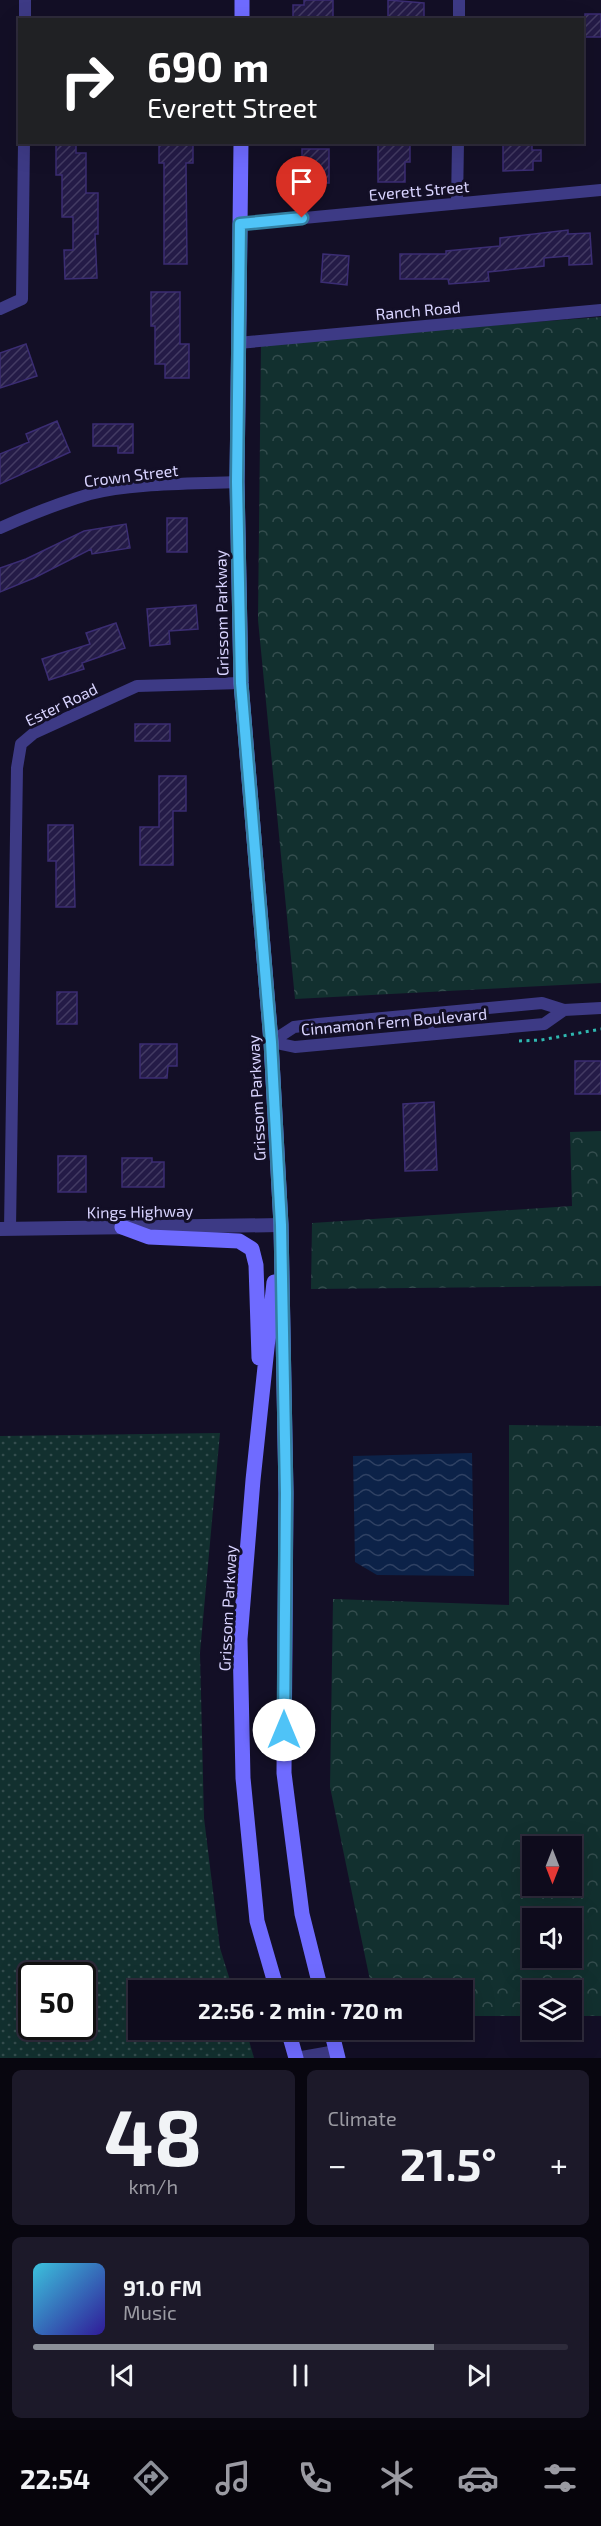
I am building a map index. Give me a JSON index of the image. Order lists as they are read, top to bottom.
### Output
{
  "streets": {
    "main road": ["Grissom Parkway"],
    "street": [
      "Everett Street",
      "Ranch Road",
      "Crown Street",
      "Ester Road",
      "Cinnamon Fern Boulevard",
      "Kings Highway"
    ]
  },
  "crossings": [
    ["Everett Street", "Grissom Parkway"],
    ["Ranch Road", "Grissom Parkway"],
    ["Crown Street", "Grissom Parkway"],
    ["Grissom Parkway", "Ester Road"],
    ["Grissom Parkway", "Cinnamon Fern Boulevard"],
    ["Grissom Parkway", "Kings Highway"],
    ["Ester Road", "Kings Highway"]
  ],
  "north": "bottom",
  "page": {
    "turn": ["690 m", "Everett Street"],
    "limit": "50",
    "trip": "22:56 · 2 min · 720 m",
    "tile": [
      ["48", "km/h"],
      "Climate"
    ],
    "heat": ["−", "21.5°", "+"],
    "song": ["91.0 FM", "Music"],
    "tabs": "22:54"
  }
}
